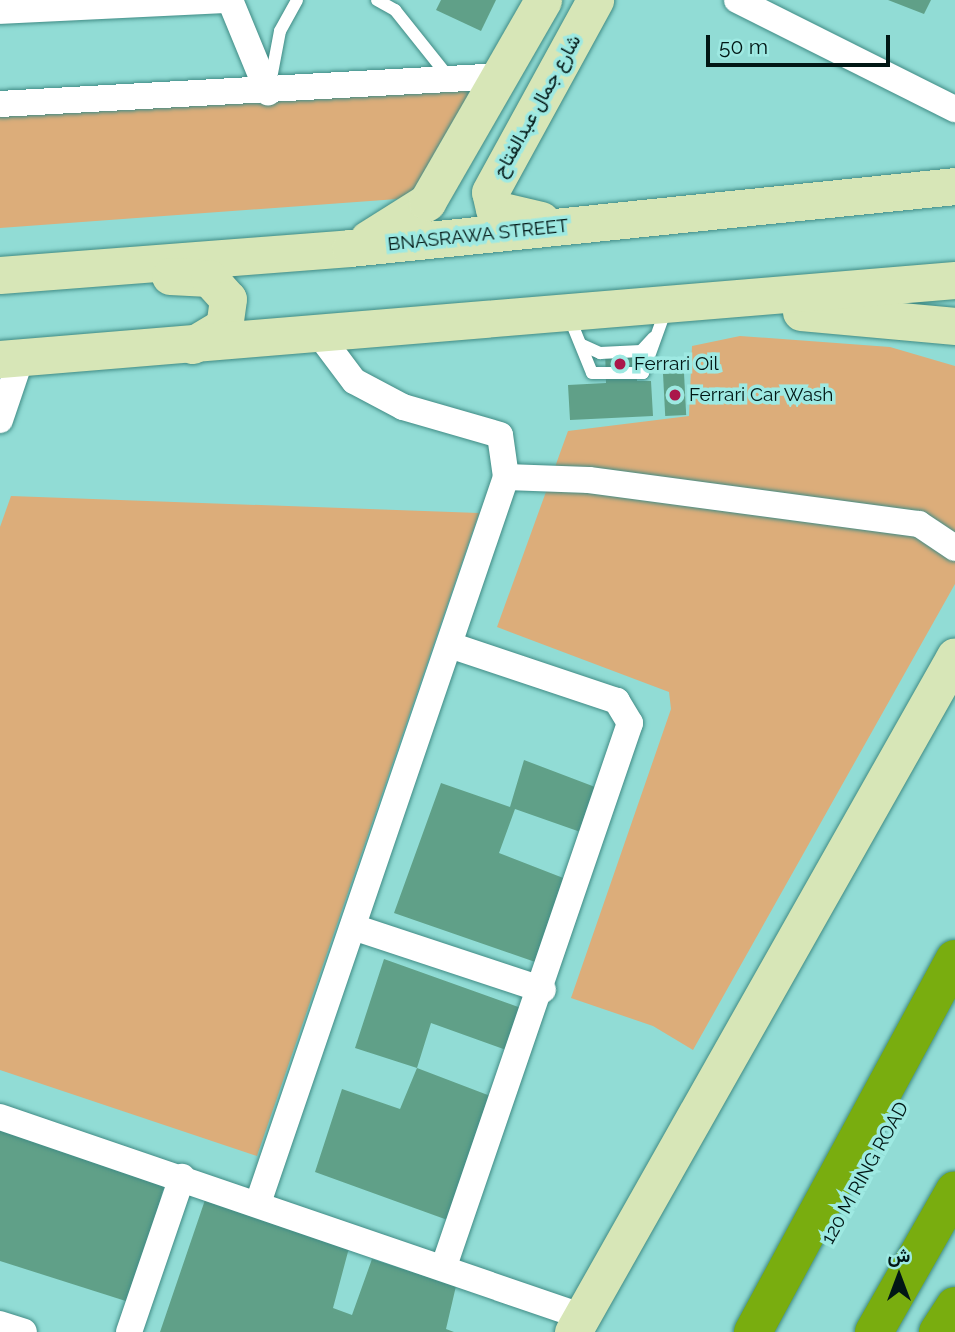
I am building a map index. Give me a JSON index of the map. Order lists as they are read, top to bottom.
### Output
{
  "streets": {
    "highway": ["120 M RING ROAD"],
    "main road": ["شارع جمال عبدالفتاح", "BNASRAWA STREET"]
  },
  "crossings": [
    ["شارع جمال عبدالفتاح", "BNASRAWA STREET"]
  ],
  "places": ["Ferrari Oil", "Ferrari Car Wash"],
  "scale_bar": "50 m",
  "north": "top"
}
